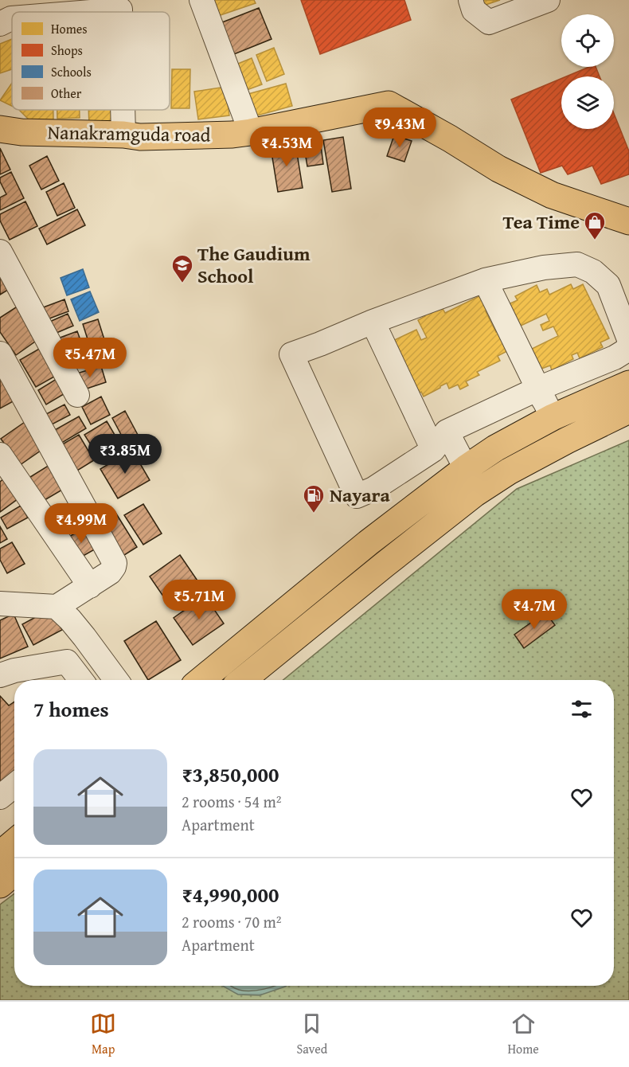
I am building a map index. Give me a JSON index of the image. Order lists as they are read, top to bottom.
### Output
{
  "streets": {
    "main road": ["Nanakramguda road"]
  },
  "places": {
    "shop": ["Tea Time"],
    "school or university": ["The Gaudium School"],
    "fuel station": ["Nayara"]
  },
  "legend": [
    "Homes",
    "Shops",
    "Schools",
    "Other"
  ],
  "page": {
    "price": [
      "₹9.43M",
      "₹4.53M",
      "₹5.47M",
      "₹3.85M",
      "₹4.99M",
      "₹5.71M",
      "₹4.7M"
    ],
    "heading": "7 homes",
    "list": [
      {
        "name": "₹3,850,000",
        "note": "2 rooms · 54 m² · Apartment"
      },
      {
        "name": "₹4,990,000",
        "note": "2 rooms · 70 m² · Apartment"
      }
    ],
    "tabs": ["Map", "Saved", "Home"]
  }
}
